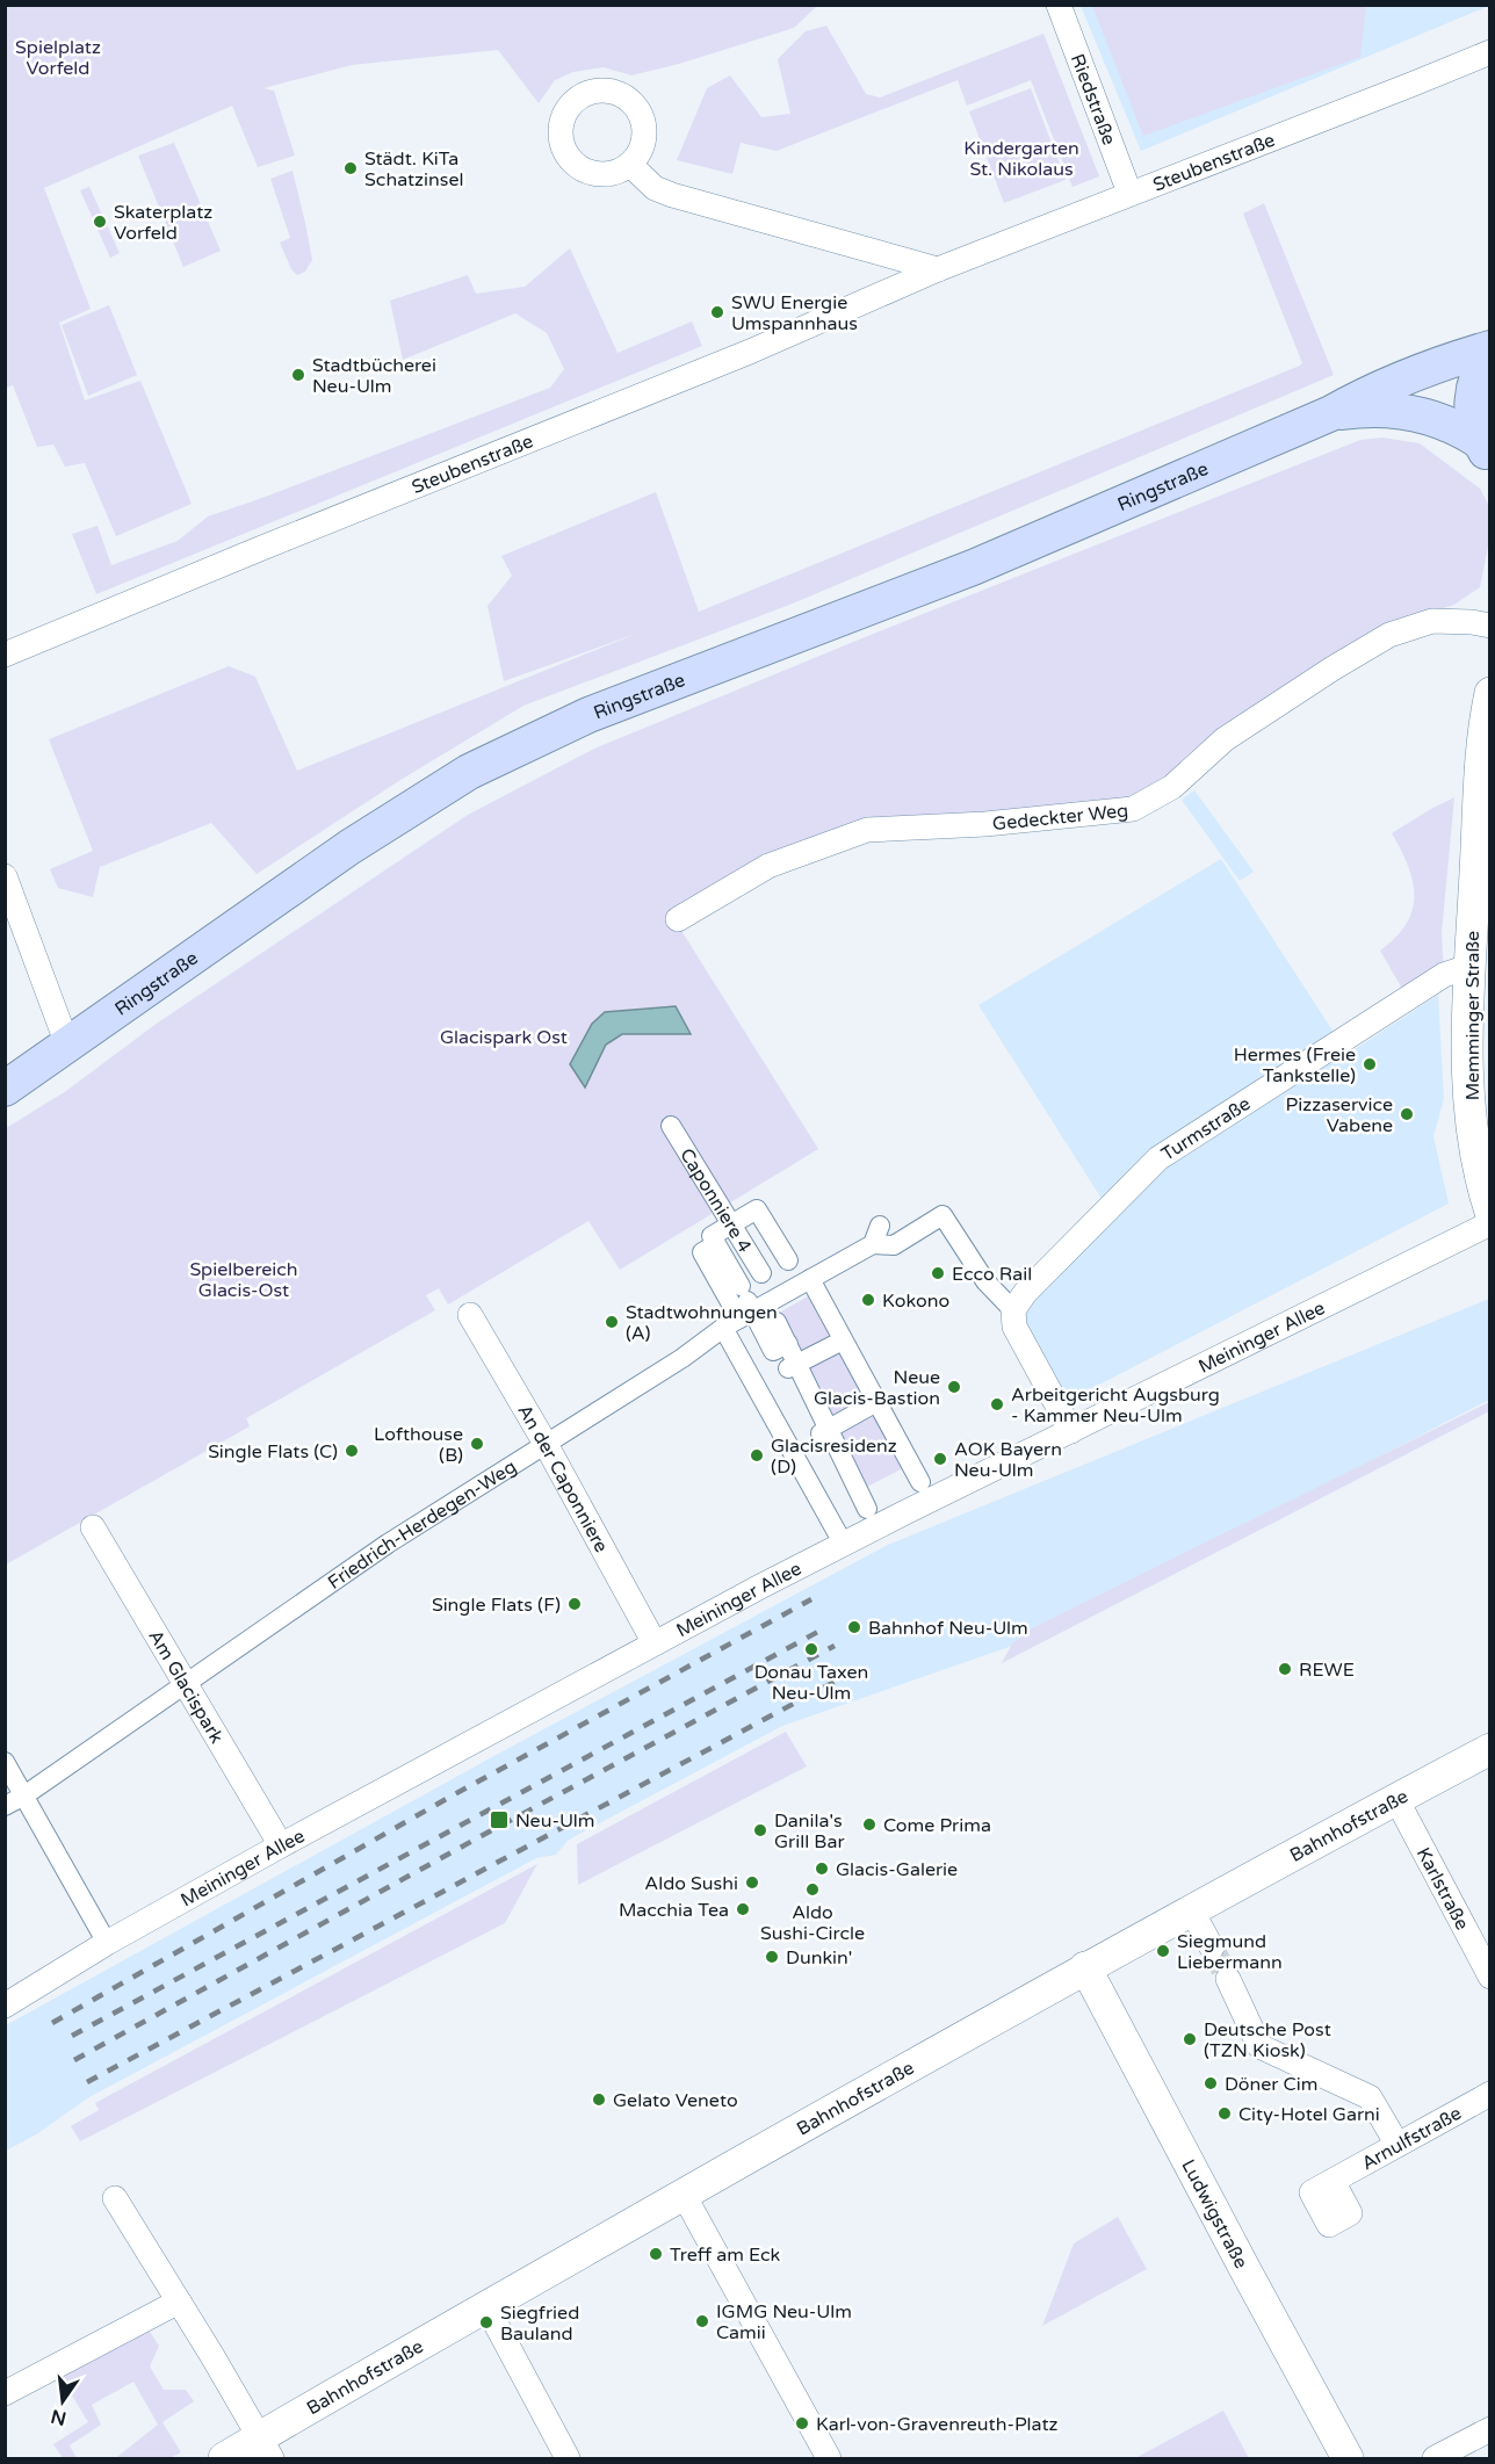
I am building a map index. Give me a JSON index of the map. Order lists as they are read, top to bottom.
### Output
{
  "streets": {
    "main road": ["Ringstraße"],
    "street": [
      "Riedstraße",
      "Steubenstraße",
      "Gedeckter Weg",
      "Memminger Straße",
      "Turmstraße",
      "Caponniere 4",
      "Meininger Allee",
      "An der Caponniere",
      "Friedrich-Herdegen-Weg",
      "Am Glacispark",
      "Bahnhofstraße",
      "Karlstraße",
      "Arnulfstraße",
      "Ludwigstraße"
    ]
  },
  "crossings": [
    ["Riedstraße", "Steubenstraße"],
    ["Memminger Straße", "Turmstraße"],
    ["Turmstraße", "Friedrich-Herdegen-Weg"],
    ["Caponniere 4", "Friedrich-Herdegen-Weg"],
    ["Meininger Allee", "An der Caponniere"],
    ["Meininger Allee", "Am Glacispark"],
    ["An der Caponniere", "Friedrich-Herdegen-Weg"],
    ["Friedrich-Herdegen-Weg", "Am Glacispark"],
    ["Bahnhofstraße", "Karlstraße"],
    ["Bahnhofstraße", "Ludwigstraße"]
  ],
  "parks": [
    "Spielplatz Vorfeld",
    "Kindergarten St. Nikolaus",
    "Glacispark Ost",
    "Spielbereich Glacis-Ost"
  ],
  "places": {
    "other": [
      "Städt. KiTa Schatzinsel",
      "Skaterplatz Vorfeld",
      "SWU Energie Umspannhaus",
      "Stadtbücherei Neu-Ulm",
      "Hermes (Freie Tankstelle)",
      "Pizzaservice Vabene",
      "Ecco Rail",
      "Kokono",
      "Stadtwohnungen (A)",
      "Neue Glacis-Bastion",
      "Arbeitgericht Augsburg - Kammer Neu-Ulm",
      "Lofthouse (B)",
      "Single Flats (C)",
      "Glacisresidenz (D)",
      "AOK Bayern Neu-Ulm",
      "Single Flats (F)",
      "Bahnhof Neu-Ulm",
      "Donau Taxen Neu-Ulm",
      "REWE",
      "Come Prima",
      "Danila's Grill Bar",
      "Glacis-Galerie",
      "Aldo Sushi",
      "Aldo Sushi-Circle",
      "Macchia Tea",
      "Siegmund Liebermann",
      "Dunkin'",
      "Deutsche Post (TZN Kiosk)",
      "Döner Cim",
      "Gelato Veneto",
      "City-Hotel Garni",
      "Treff am Eck",
      "IGMG Neu-Ulm Camii",
      "Siegfried Bauland",
      "Karl-von-Gravenreuth-Platz"
    ],
    "transit": ["Neu-Ulm"]
  },
  "north": "bottom"
}
